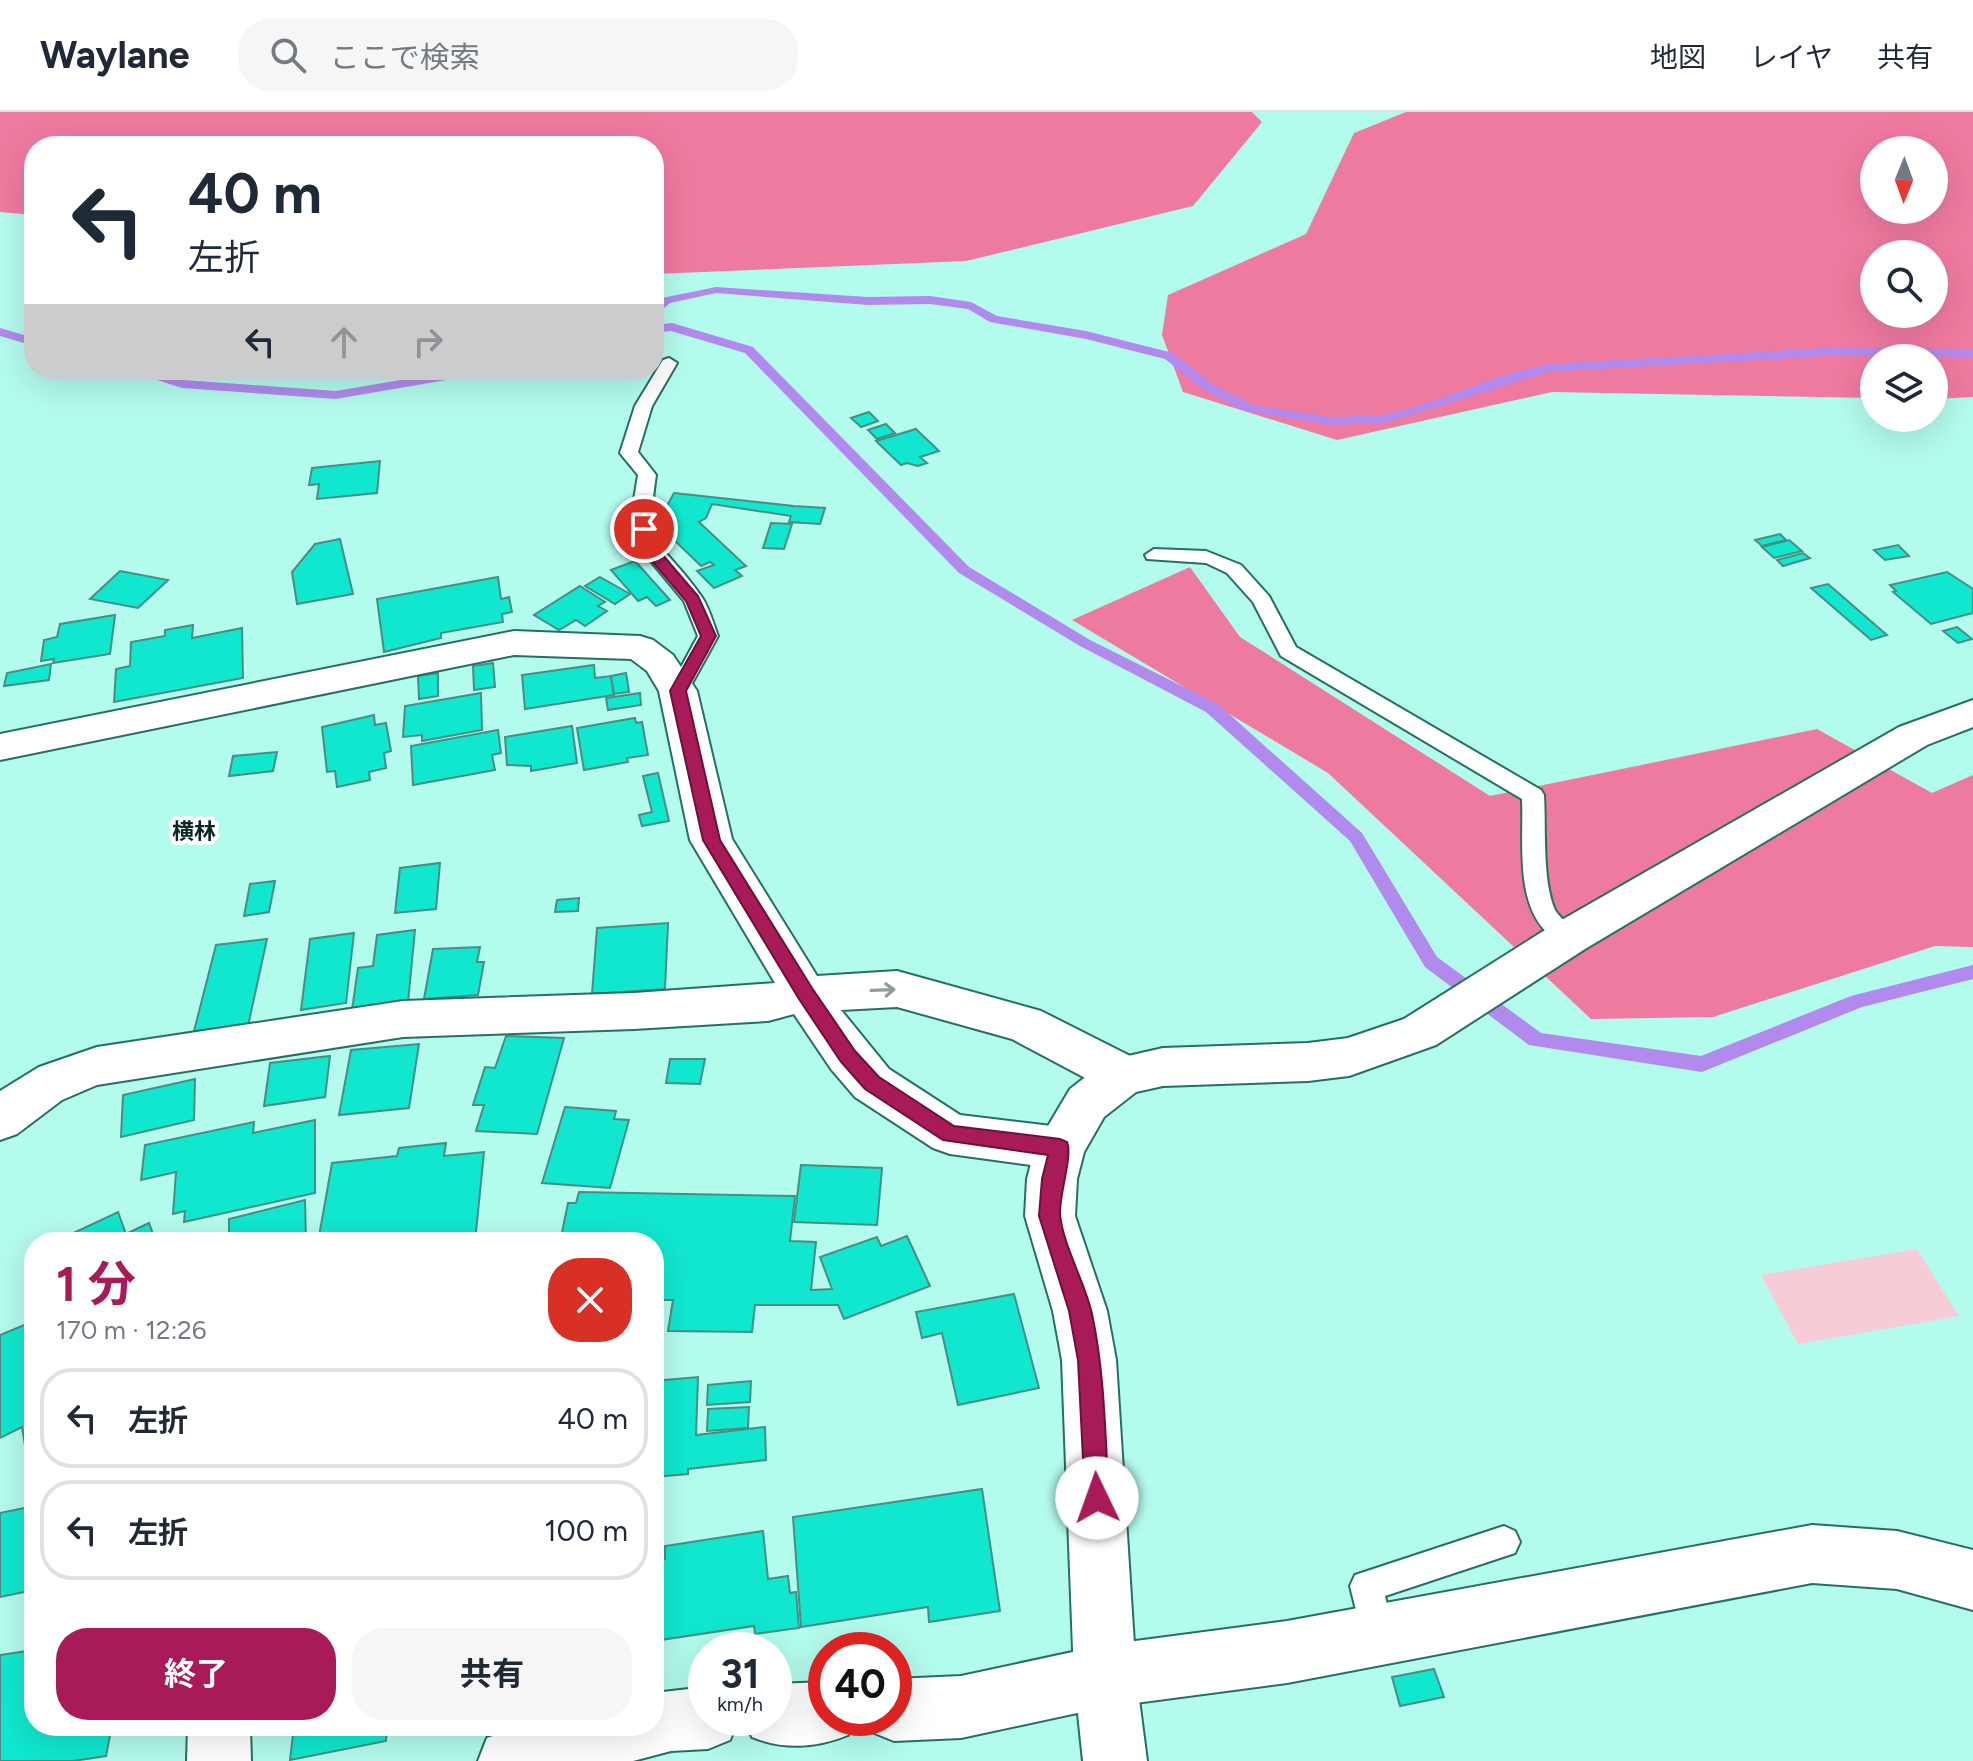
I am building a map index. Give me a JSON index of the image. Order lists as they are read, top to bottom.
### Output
{
  "districts": ["横林"],
  "north": "bottom",
  "page": {
    "header": "Waylane",
    "search": "ここで検索",
    "nav": ["地図", "レイヤ", "共有"],
    "turn": ["40 m", "左折"],
    "heading": ["1 分", "170 m · 12:26"],
    "list": [
      {
        "name": "左折",
        "value": "40 m"
      },
      {
        "name": "左折",
        "value": "100 m"
      }
    ],
    "buttons": ["終了", "共有"],
    "speed": "31 km/h",
    "limit": "40"
  }
}
